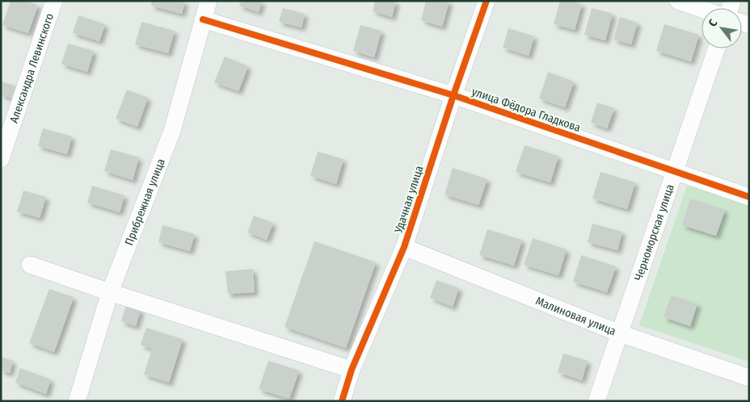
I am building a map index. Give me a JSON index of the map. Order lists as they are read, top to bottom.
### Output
{
  "streets": {
    "street": [
      "Александра Левинского",
      "улица Фёдора Гладкова",
      "Удачная улица",
      "Прибрежная улица",
      "Черноморская улица",
      "Малиновая улица"
    ]
  },
  "crossings": [
    ["улица Фёдора Гладкова", "Удачная улица"],
    ["улица Фёдора Гладкова", "Прибрежная улица"],
    ["улица Фёдора Гладкова", "Черноморская улица"],
    ["Удачная улица", "Малиновая улица"],
    ["Черноморская улица", "Малиновая улица"]
  ],
  "north": "top left"
}
